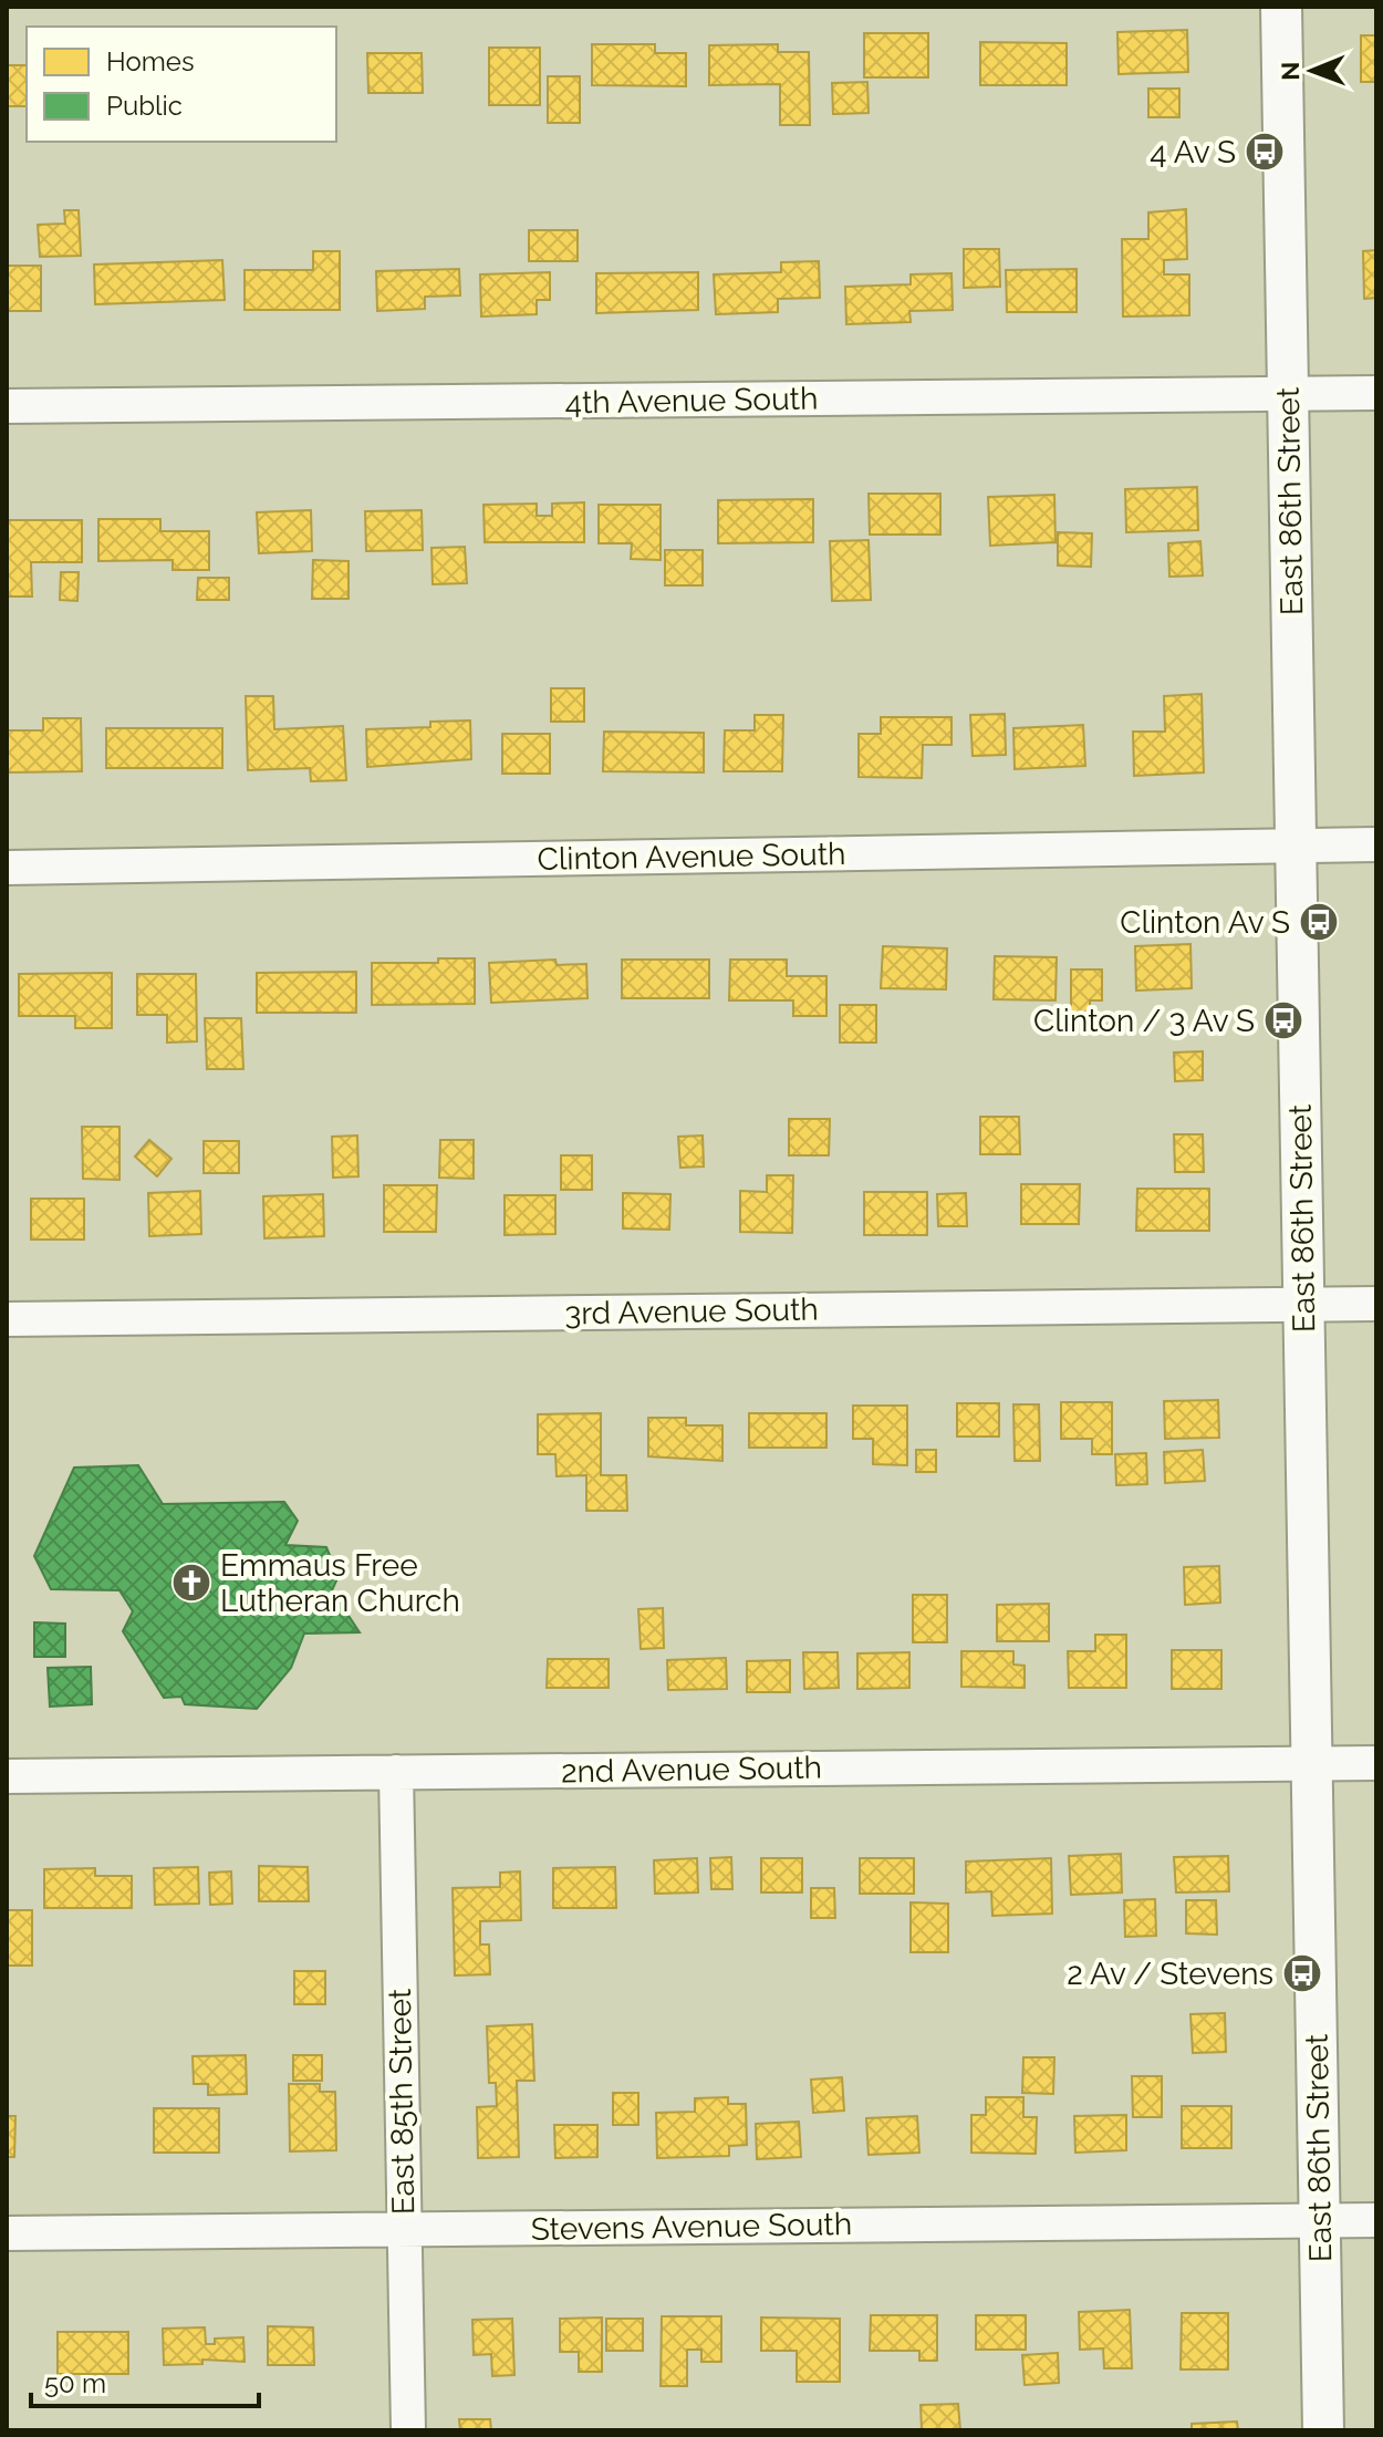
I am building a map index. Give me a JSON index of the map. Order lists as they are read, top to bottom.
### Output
{
  "streets": {
    "street": [
      "4th Avenue South",
      "East 86th Street",
      "Clinton Avenue South",
      "3rd Avenue South",
      "2nd Avenue South",
      "East 85th Street",
      "Stevens Avenue South"
    ]
  },
  "crossings": [
    ["4th Avenue South", "East 86th Street"],
    ["East 86th Street", "Clinton Avenue South"],
    ["East 86th Street", "3rd Avenue South"],
    ["East 86th Street", "2nd Avenue South"],
    ["East 86th Street", "Stevens Avenue South"],
    ["2nd Avenue South", "East 85th Street"],
    ["East 85th Street", "Stevens Avenue South"]
  ],
  "places": {
    "bus stop": [
      "4 Av S",
      "Clinton Av S",
      "Clinton / 3 Av S",
      "2 Av / Stevens"
    ],
    "church": ["Emmaus Free Lutheran Church"]
  },
  "legend": ["Homes", "Public"],
  "scale_bar": "50 m",
  "north": "left"
}
